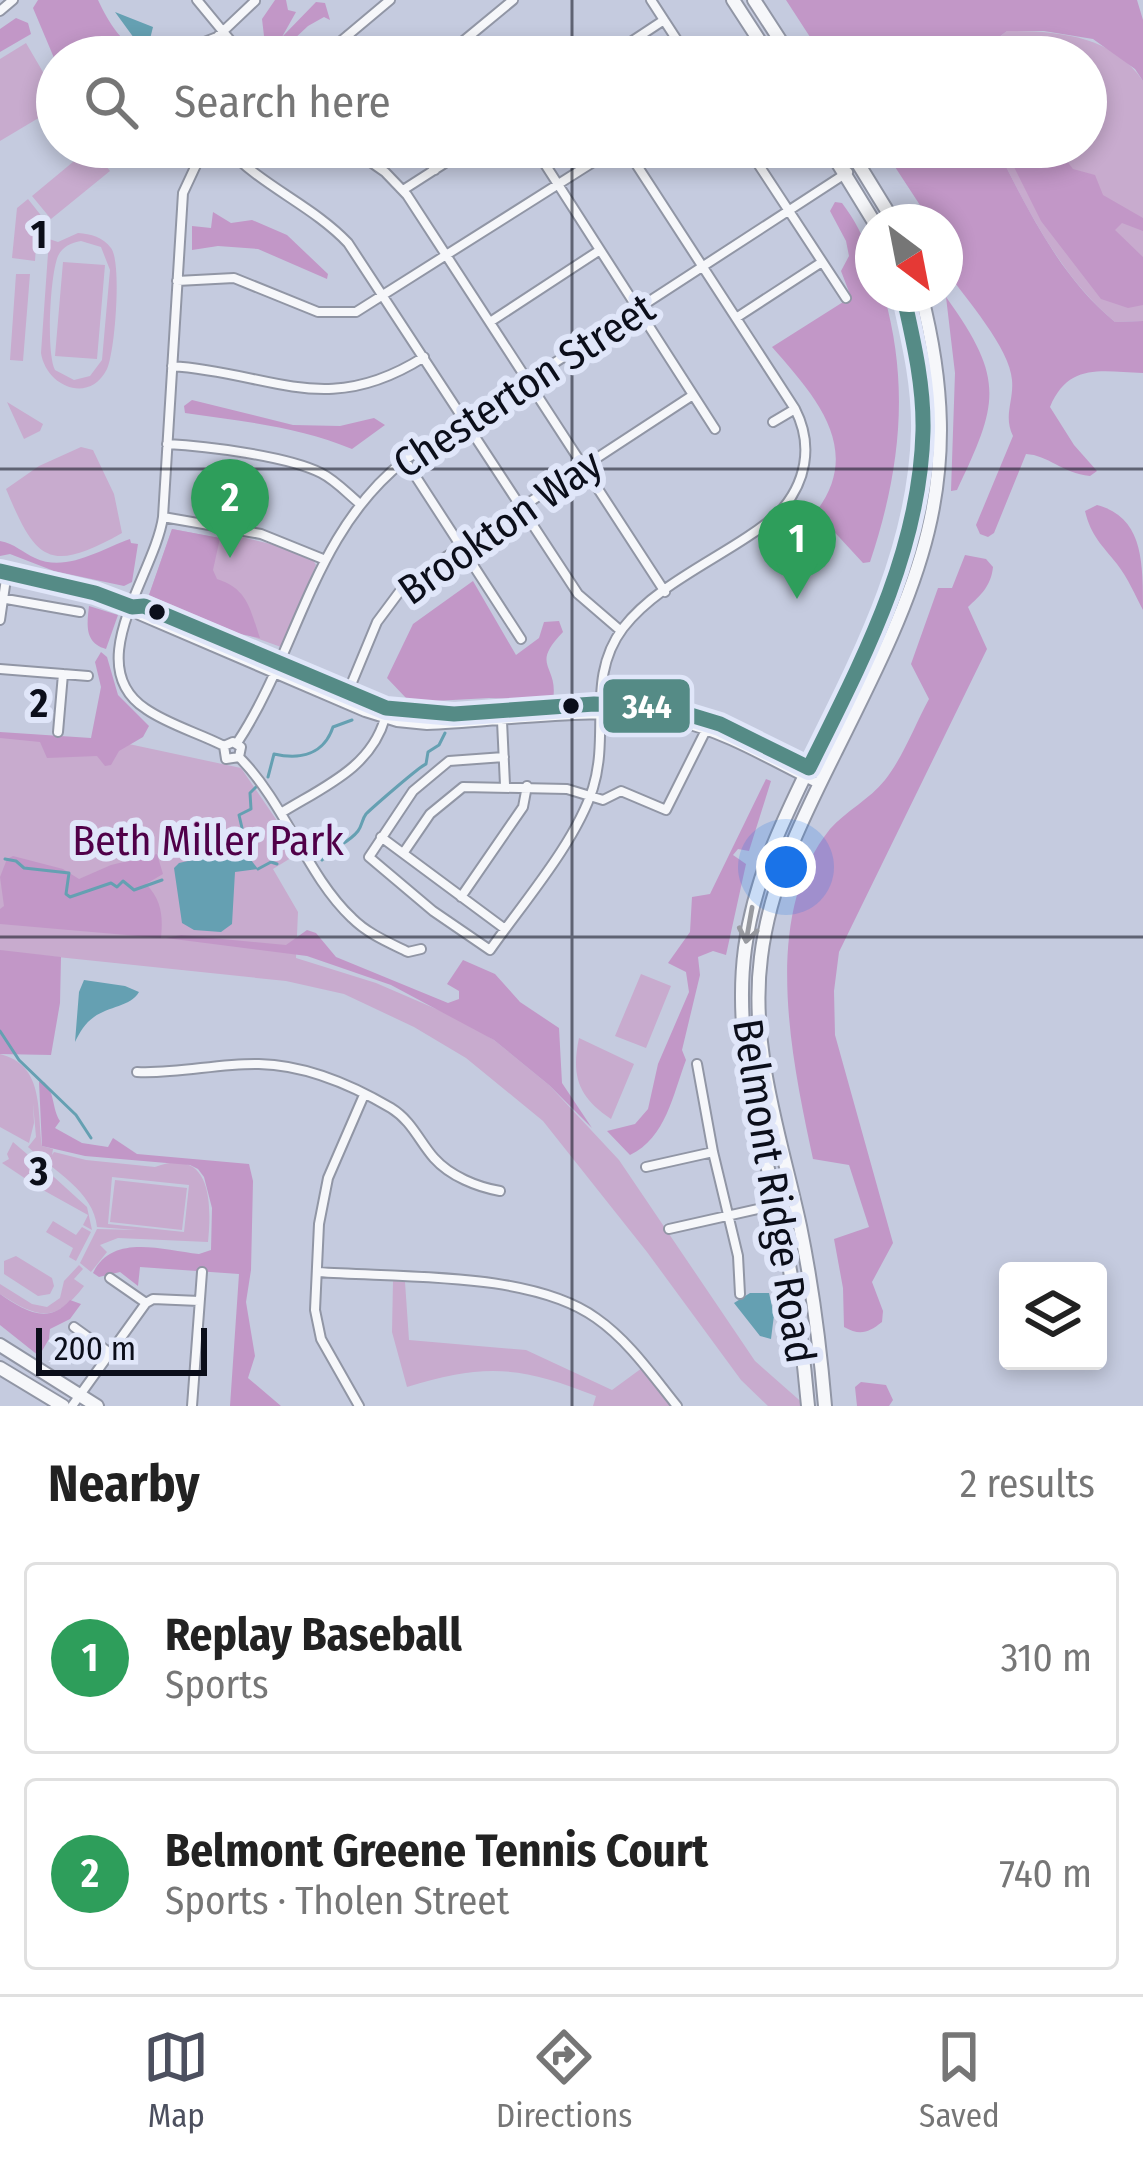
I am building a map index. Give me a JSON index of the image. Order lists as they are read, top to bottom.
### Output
{
  "streets": {
    "main road": ["Belmont Ridge Road"],
    "street": ["Chesterton Street", "Brookton Way"]
  },
  "parks": ["Beth Miller Park"],
  "lines": ["transit line 344"],
  "scale_bar": "200 m",
  "north": "bottom right",
  "page": {
    "search": "Search here",
    "pins": ["2", "1"],
    "scale": "200 m",
    "heading": ["Nearby", "2 results"],
    "list": [
      {
        "mark": "1",
        "name": "Replay Baseball",
        "note": "Sports",
        "value": "310 m"
      },
      {
        "mark": "2",
        "name": "Belmont Greene Tennis Court",
        "note": "Sports · Tholen Street",
        "value": "740 m"
      }
    ],
    "nav": ["Map", "Directions", "Saved"]
  },
  "grid": {
    "rows": ["1", "2", "3"]
  }
}
